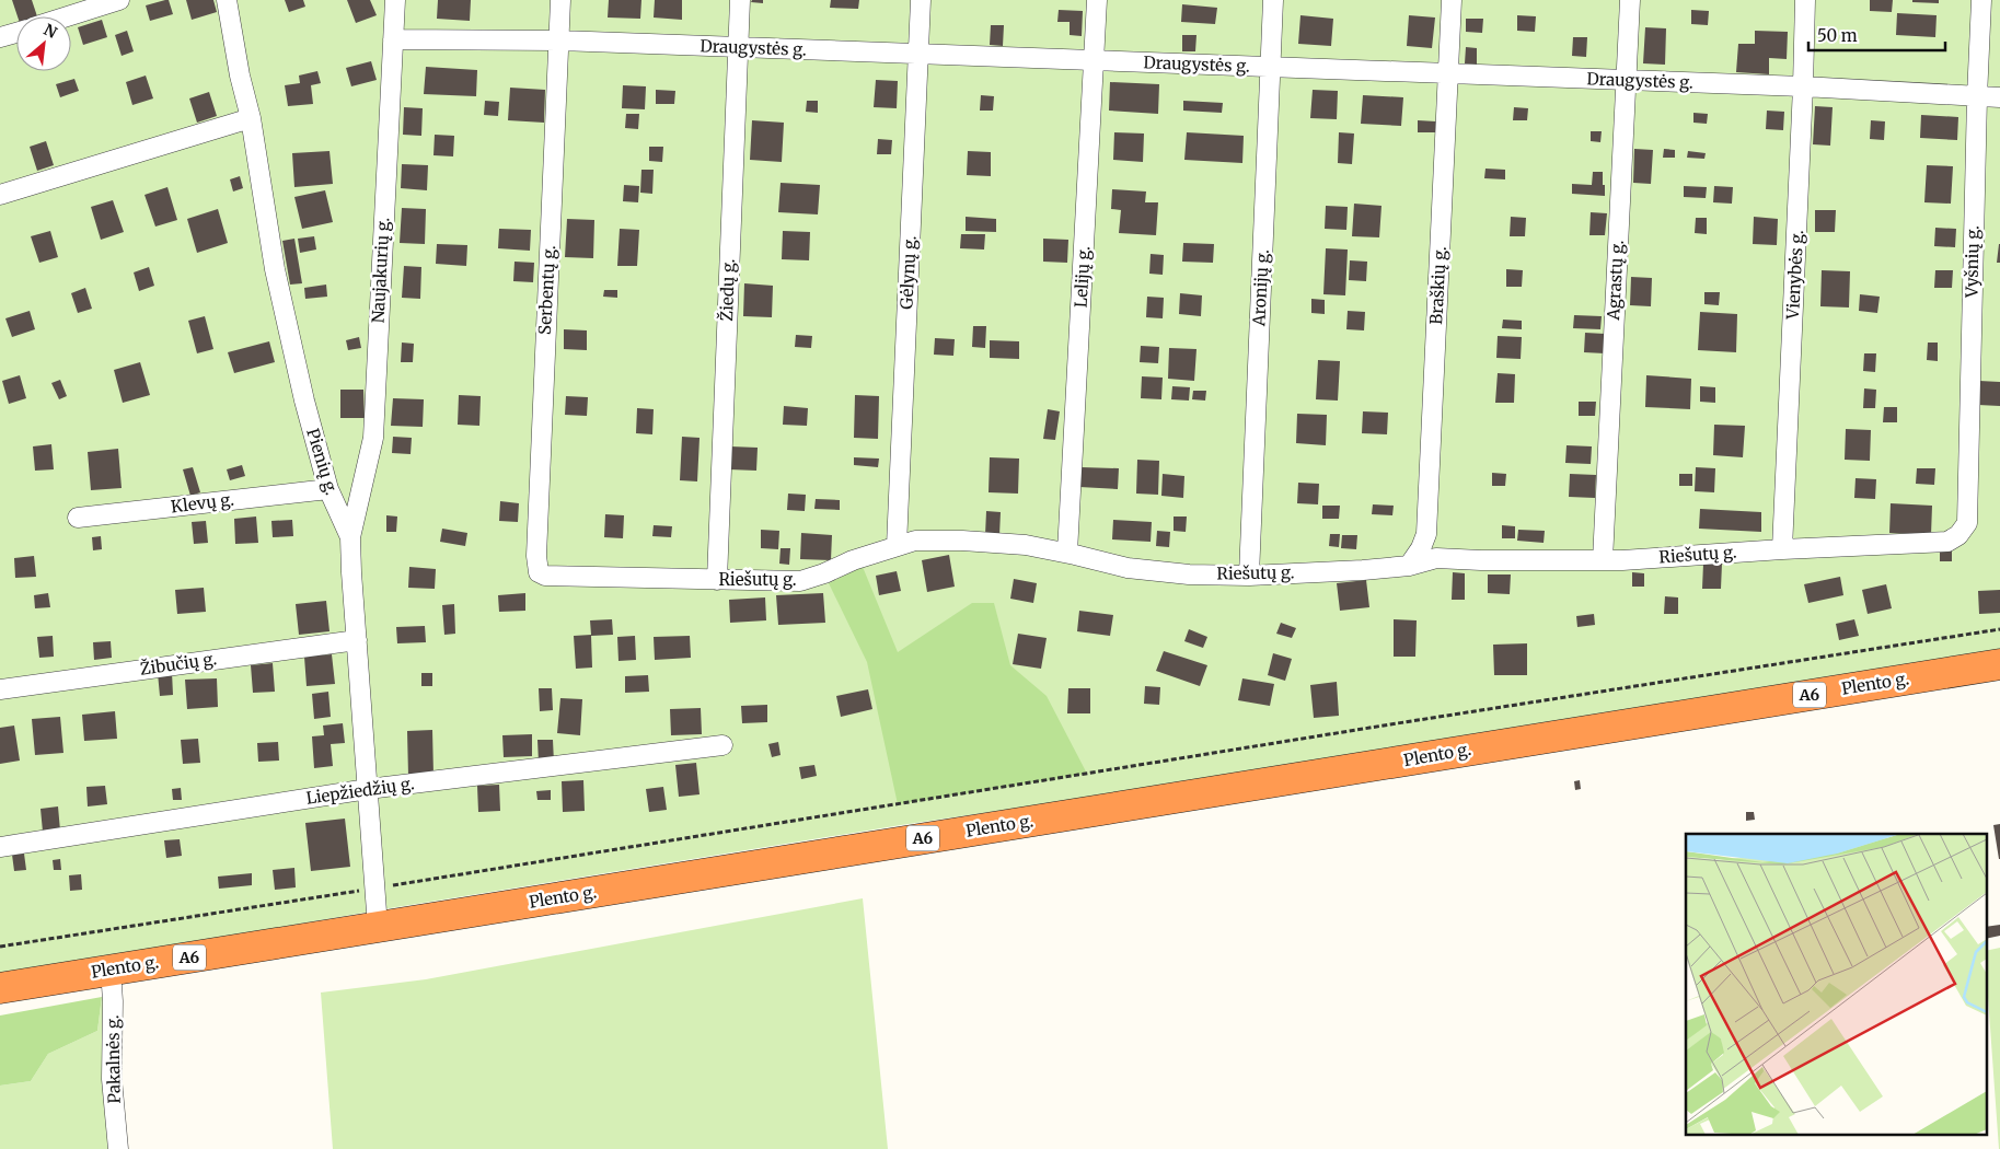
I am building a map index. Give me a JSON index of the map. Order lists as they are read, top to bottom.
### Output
{
  "streets": {
    "highway": ["Plento g.", "A6"],
    "street": [
      "Draugystės g.",
      "Vyšnių g.",
      "Naujakurių g.",
      "Gėlynų g.",
      "Vienybės g.",
      "Lelijų g.",
      "Agrastų g.",
      "Braškių g.",
      "Aronijų g.",
      "Serbentų g.",
      "Žiedų g.",
      "Pienių g.",
      "Klevų g.",
      "Riešutų g.",
      "Žibučių g.",
      "Liepžiedžių g.",
      "Pakalnės g."
    ]
  },
  "crossings": [
    ["Draugystės g.", "Vyšnių g."],
    ["Draugystės g.", "Naujakurių g."],
    ["Draugystės g.", "Gėlynų g."],
    ["Draugystės g.", "Vienybės g."],
    ["Draugystės g.", "Lelijų g."],
    ["Draugystės g.", "Agrastų g."],
    ["Draugystės g.", "Braškių g."],
    ["Draugystės g.", "Aronijų g."],
    ["Draugystės g.", "Serbentų g."],
    ["Draugystės g.", "Žiedų g."],
    ["Vyšnių g.", "Riešutų g."],
    ["Naujakurių g.", "Pienių g."],
    ["Gėlynų g.", "Riešutų g."],
    ["Vienybės g.", "Riešutų g."],
    ["Lelijų g.", "Riešutų g."],
    ["Agrastų g.", "Riešutų g."],
    ["Braškių g.", "Riešutų g."],
    ["Aronijų g.", "Riešutų g."],
    ["Serbentų g.", "Riešutų g."],
    ["Žiedų g.", "Riešutų g."],
    ["Pienių g.", "Klevų g."],
    ["Pienių g.", "Žibučių g."],
    ["Pienių g.", "Plento g."],
    ["Pienių g.", "Liepžiedžių g."],
    ["Plento g.", "Pakalnės g."]
  ],
  "scale_bar": "50 m",
  "north": "top right"
}
